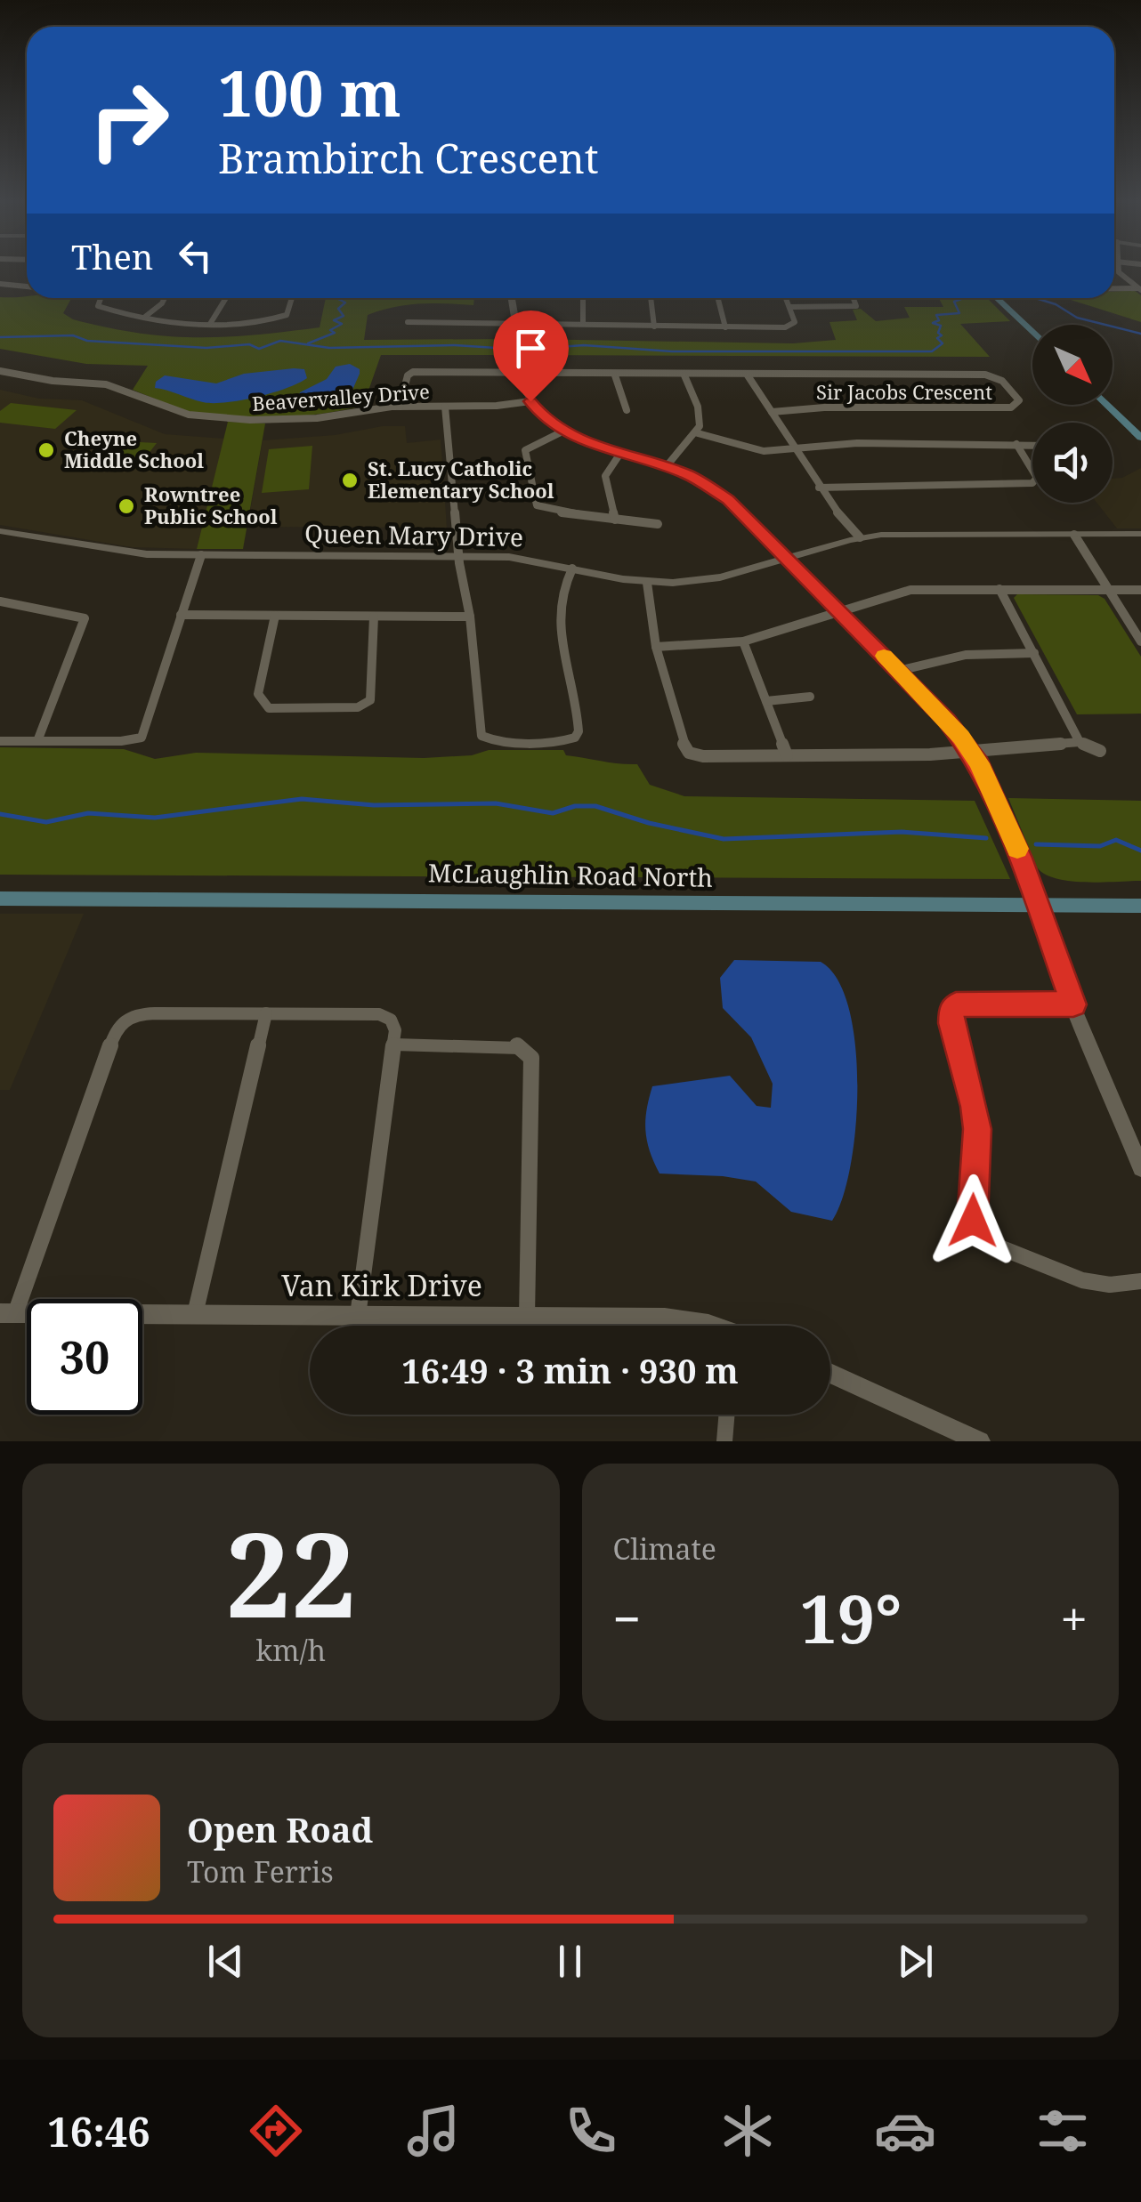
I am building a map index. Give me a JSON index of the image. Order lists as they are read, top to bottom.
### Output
{
  "streets": {
    "main road": ["McLaughlin Road North"],
    "street": [
      "Sir Jacobs Crescent",
      "Beavervalley Drive",
      "Queen Mary Drive",
      "Van Kirk Drive"
    ]
  },
  "places": ["Cheyne Middle School", "St. Lucy Catholic Elementary School", "Rowntree Public School"],
  "north": "bottom right",
  "page": {
    "turn": ["100 m", "Brambirch Crescent"],
    "then": "Then",
    "limit": "30",
    "trip": "16:49 · 3 min · 930 m",
    "tile": [
      ["22", "km/h"],
      "Climate"
    ],
    "heat": ["−", "19°", "+"],
    "song": ["Open Road", "Tom Ferris"],
    "tabs": "16:46"
  }
}
